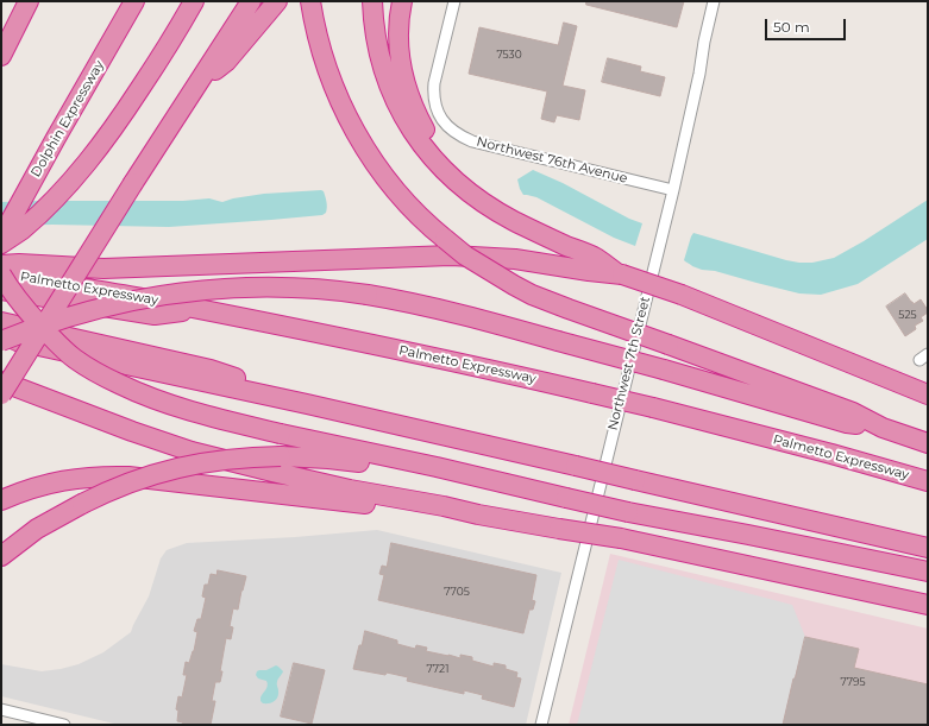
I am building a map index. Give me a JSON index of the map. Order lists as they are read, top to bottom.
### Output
{
  "streets": {
    "highway": ["Dolphin Expressway", "Palmetto Expressway"],
    "street": ["Northwest 76th Avenue", "Northwest 7th Street"]
  },
  "crossings": [
    ["Northwest 76th Avenue", "Northwest 7th Street"]
  ],
  "house_numbers": [
    "7530",
    "525",
    "7705",
    "7721",
    "7795"
  ],
  "scale_bar": "50 m"
}
